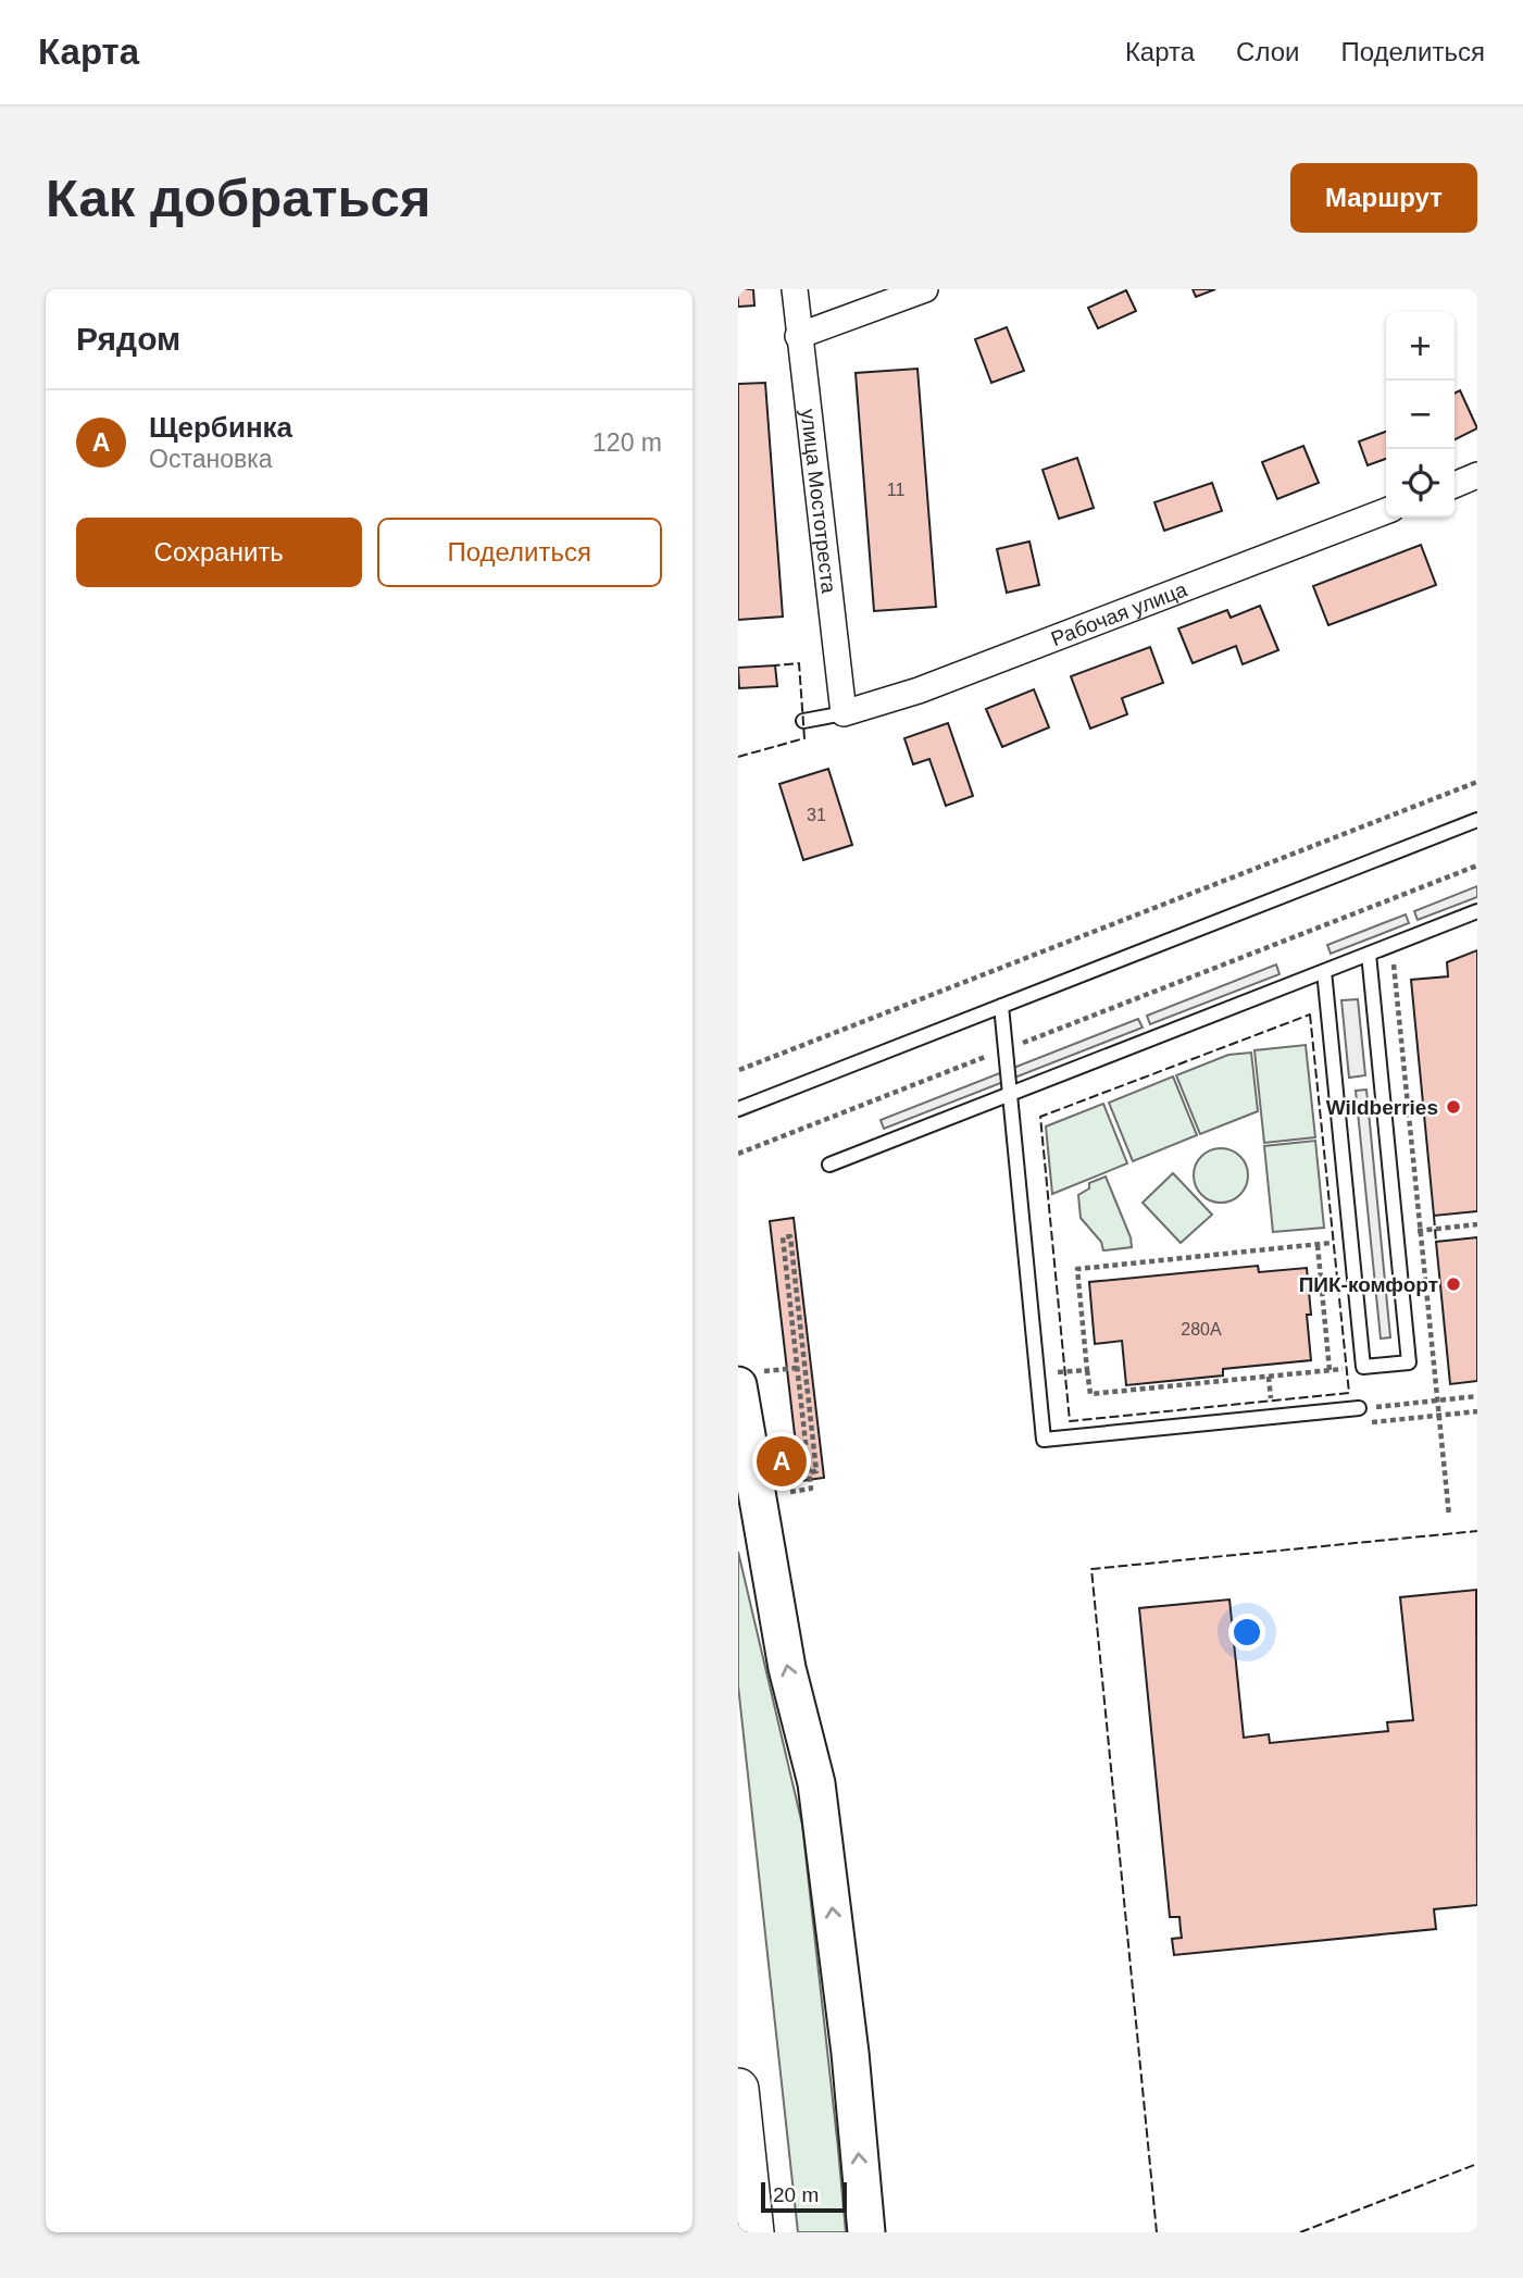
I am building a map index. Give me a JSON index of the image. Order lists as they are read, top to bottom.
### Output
{
  "streets": {
    "street": ["улица Мостотреста", "Рабочая улица"]
  },
  "crossings": [
    ["улица Мостотреста", "Рабочая улица"]
  ],
  "places": ["Wildberries", "ПИК-комфорт"],
  "house_numbers": ["11", "31", "280А"],
  "scale_bar": "20 m",
  "page": {
    "header": "Карта",
    "nav": ["Карта", "Слои", "Поделиться"],
    "buttons": [
      "Маршрут",
      ["Сохранить", "Поделиться"]
    ],
    "title": "Как добраться",
    "heading": "Рядом",
    "map_buttons": ["+", "−"],
    "list": [
      {
        "mark": "A",
        "name": "Щербинка",
        "note": "Остановка",
        "value": "120 m"
      }
    ],
    "pins": "A",
    "scale": "20 m"
  }
}
